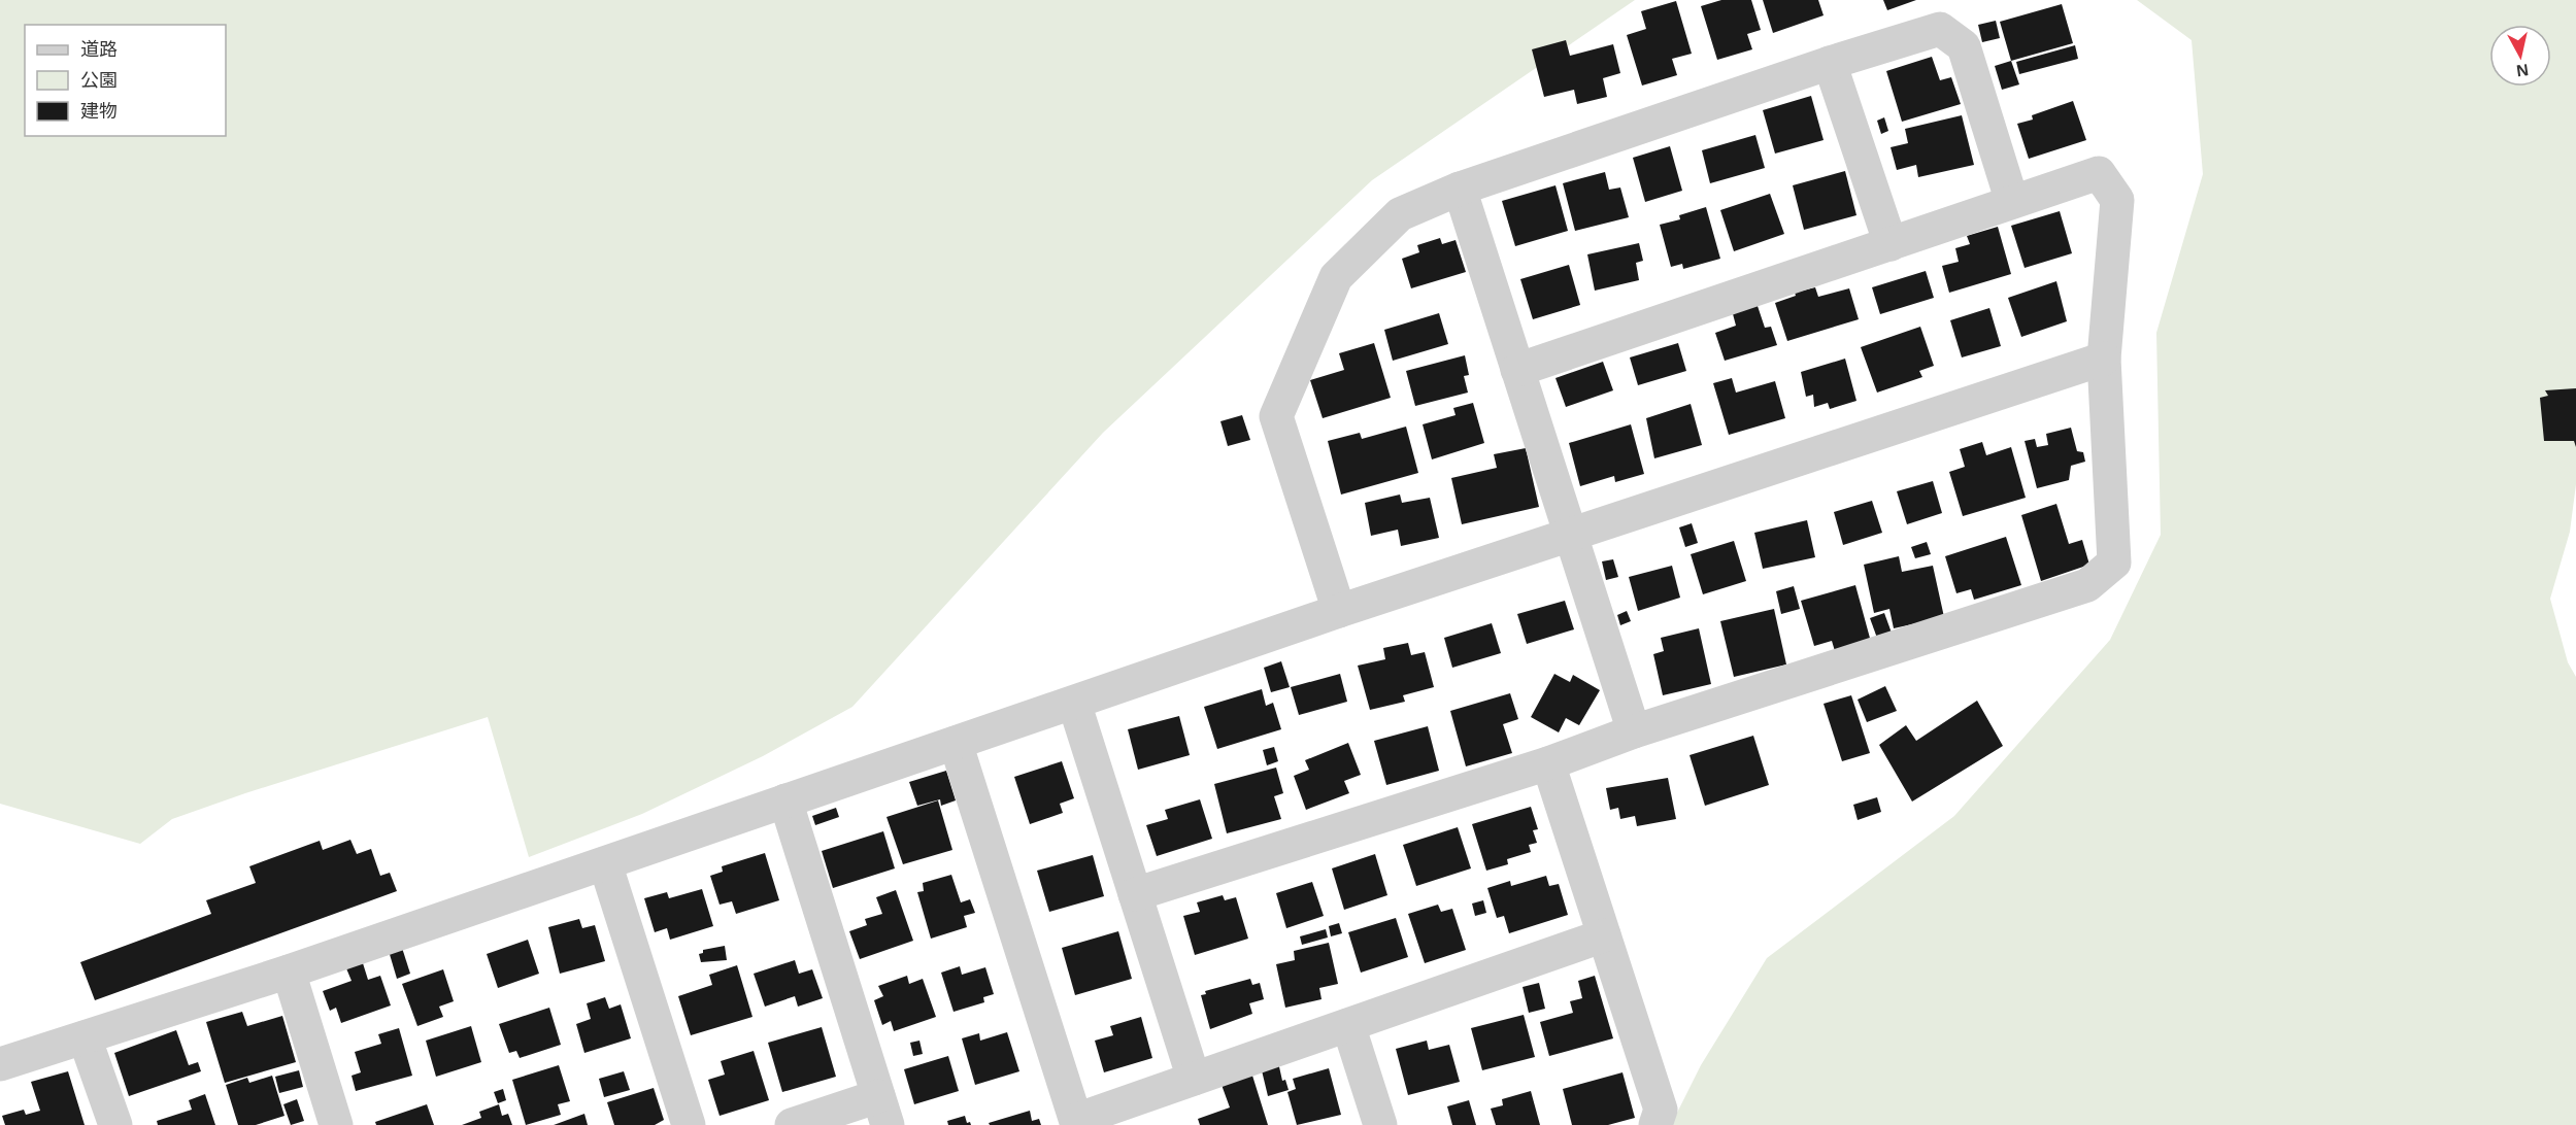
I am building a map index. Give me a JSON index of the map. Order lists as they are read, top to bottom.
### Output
{
  "legend": ["道路", "公園", "建物"],
  "north": "bottom"
}
